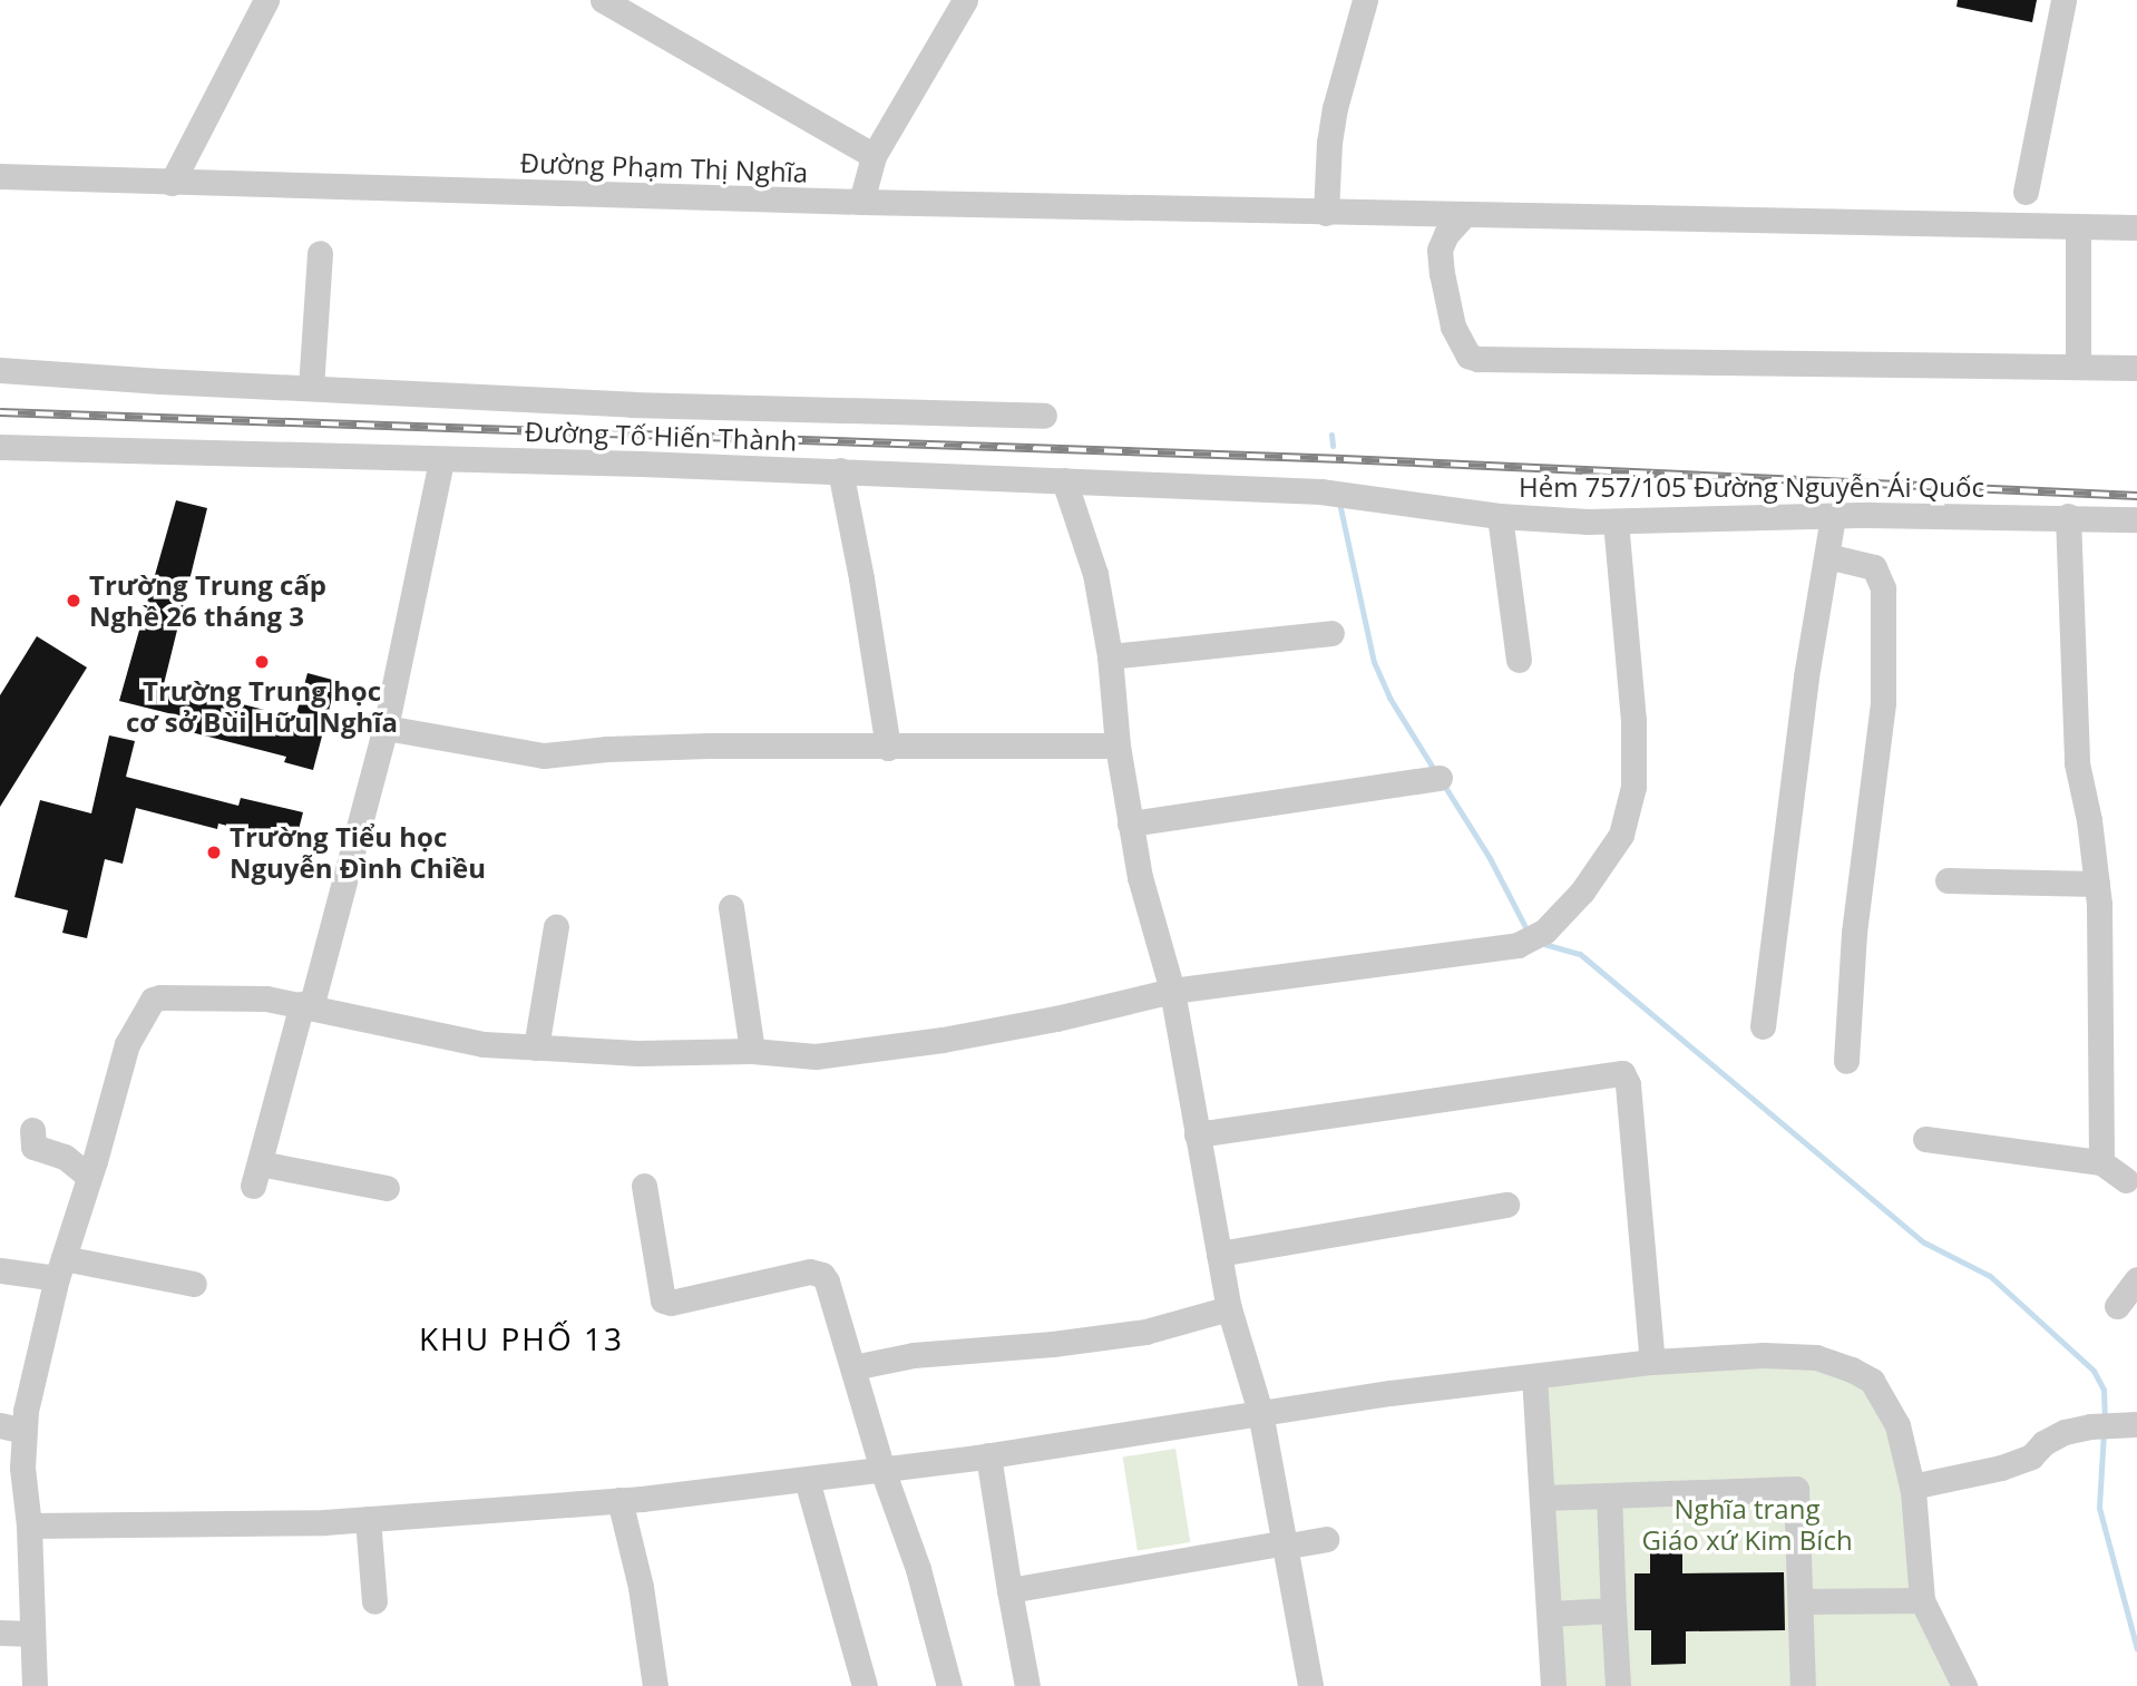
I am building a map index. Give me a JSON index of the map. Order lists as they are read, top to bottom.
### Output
{
  "streets": {
    "street": ["Đường Phạm Thị Nghĩa", "Đường Tố Hiến Thành", "Hẻm 757/105 Đường Nguyễn Ái Quốc"]
  },
  "crossings": [
    ["Đường Tố Hiến Thành", "Hẻm 757/105 Đường Nguyễn Ái Quốc"]
  ],
  "districts": ["KHU PHỐ 13"],
  "parks": ["Nghĩa trang Giáo xứ Kim Bích"],
  "places": ["Trường Trung cấp Nghề 26 tháng 3", "Trường Trung học cơ sở Bùi Hữu Nghĩa", "Trường Tiểu học Nguyễn Đình Chiều"]
}
